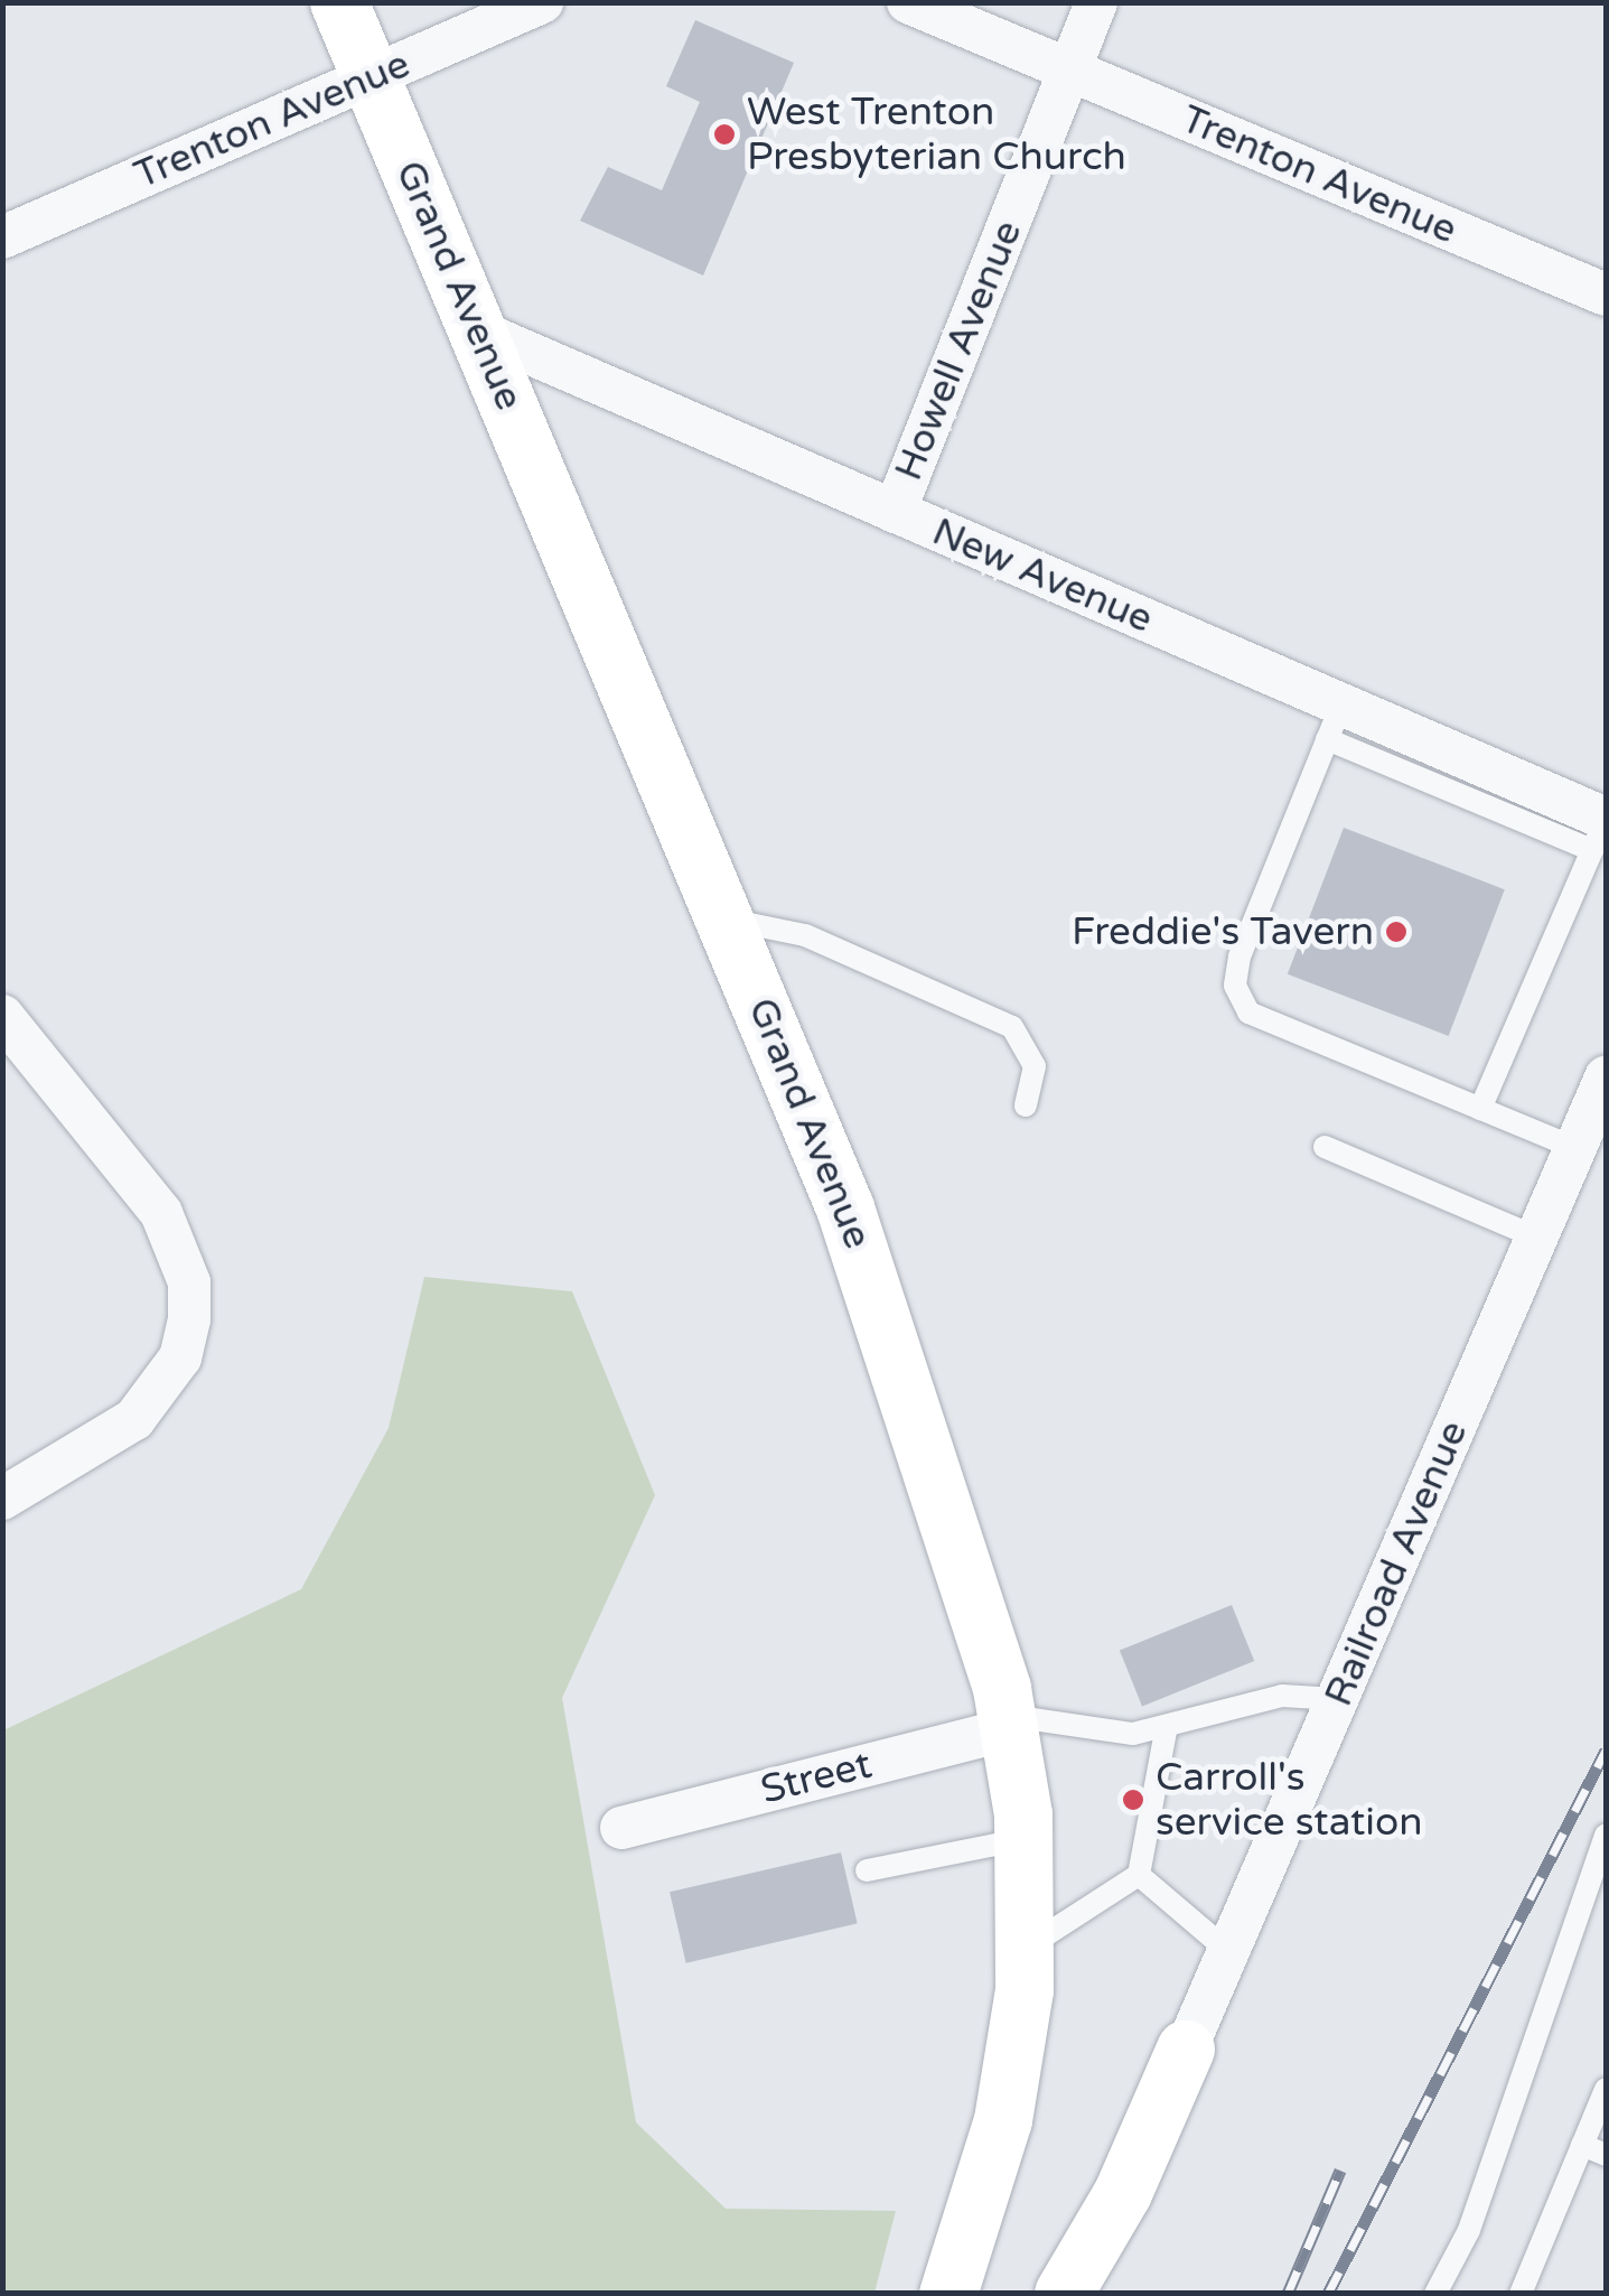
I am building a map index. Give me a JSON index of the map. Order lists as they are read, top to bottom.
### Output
{
  "streets": {
    "main road": ["Grand Avenue"],
    "street": [
      "Trenton Avenue",
      "Howell Avenue",
      "New Avenue",
      "Railroad Avenue",
      "Street"
    ]
  },
  "crossings": [
    ["Trenton Avenue", "Grand Avenue"],
    ["Trenton Avenue", "Howell Avenue"],
    ["Grand Avenue", "New Avenue"],
    ["Grand Avenue", "Street"],
    ["Howell Avenue", "New Avenue"]
  ],
  "places": ["West Trenton Presbyterian Church", "Freddie's Tavern", "Carroll's service station"]
}
